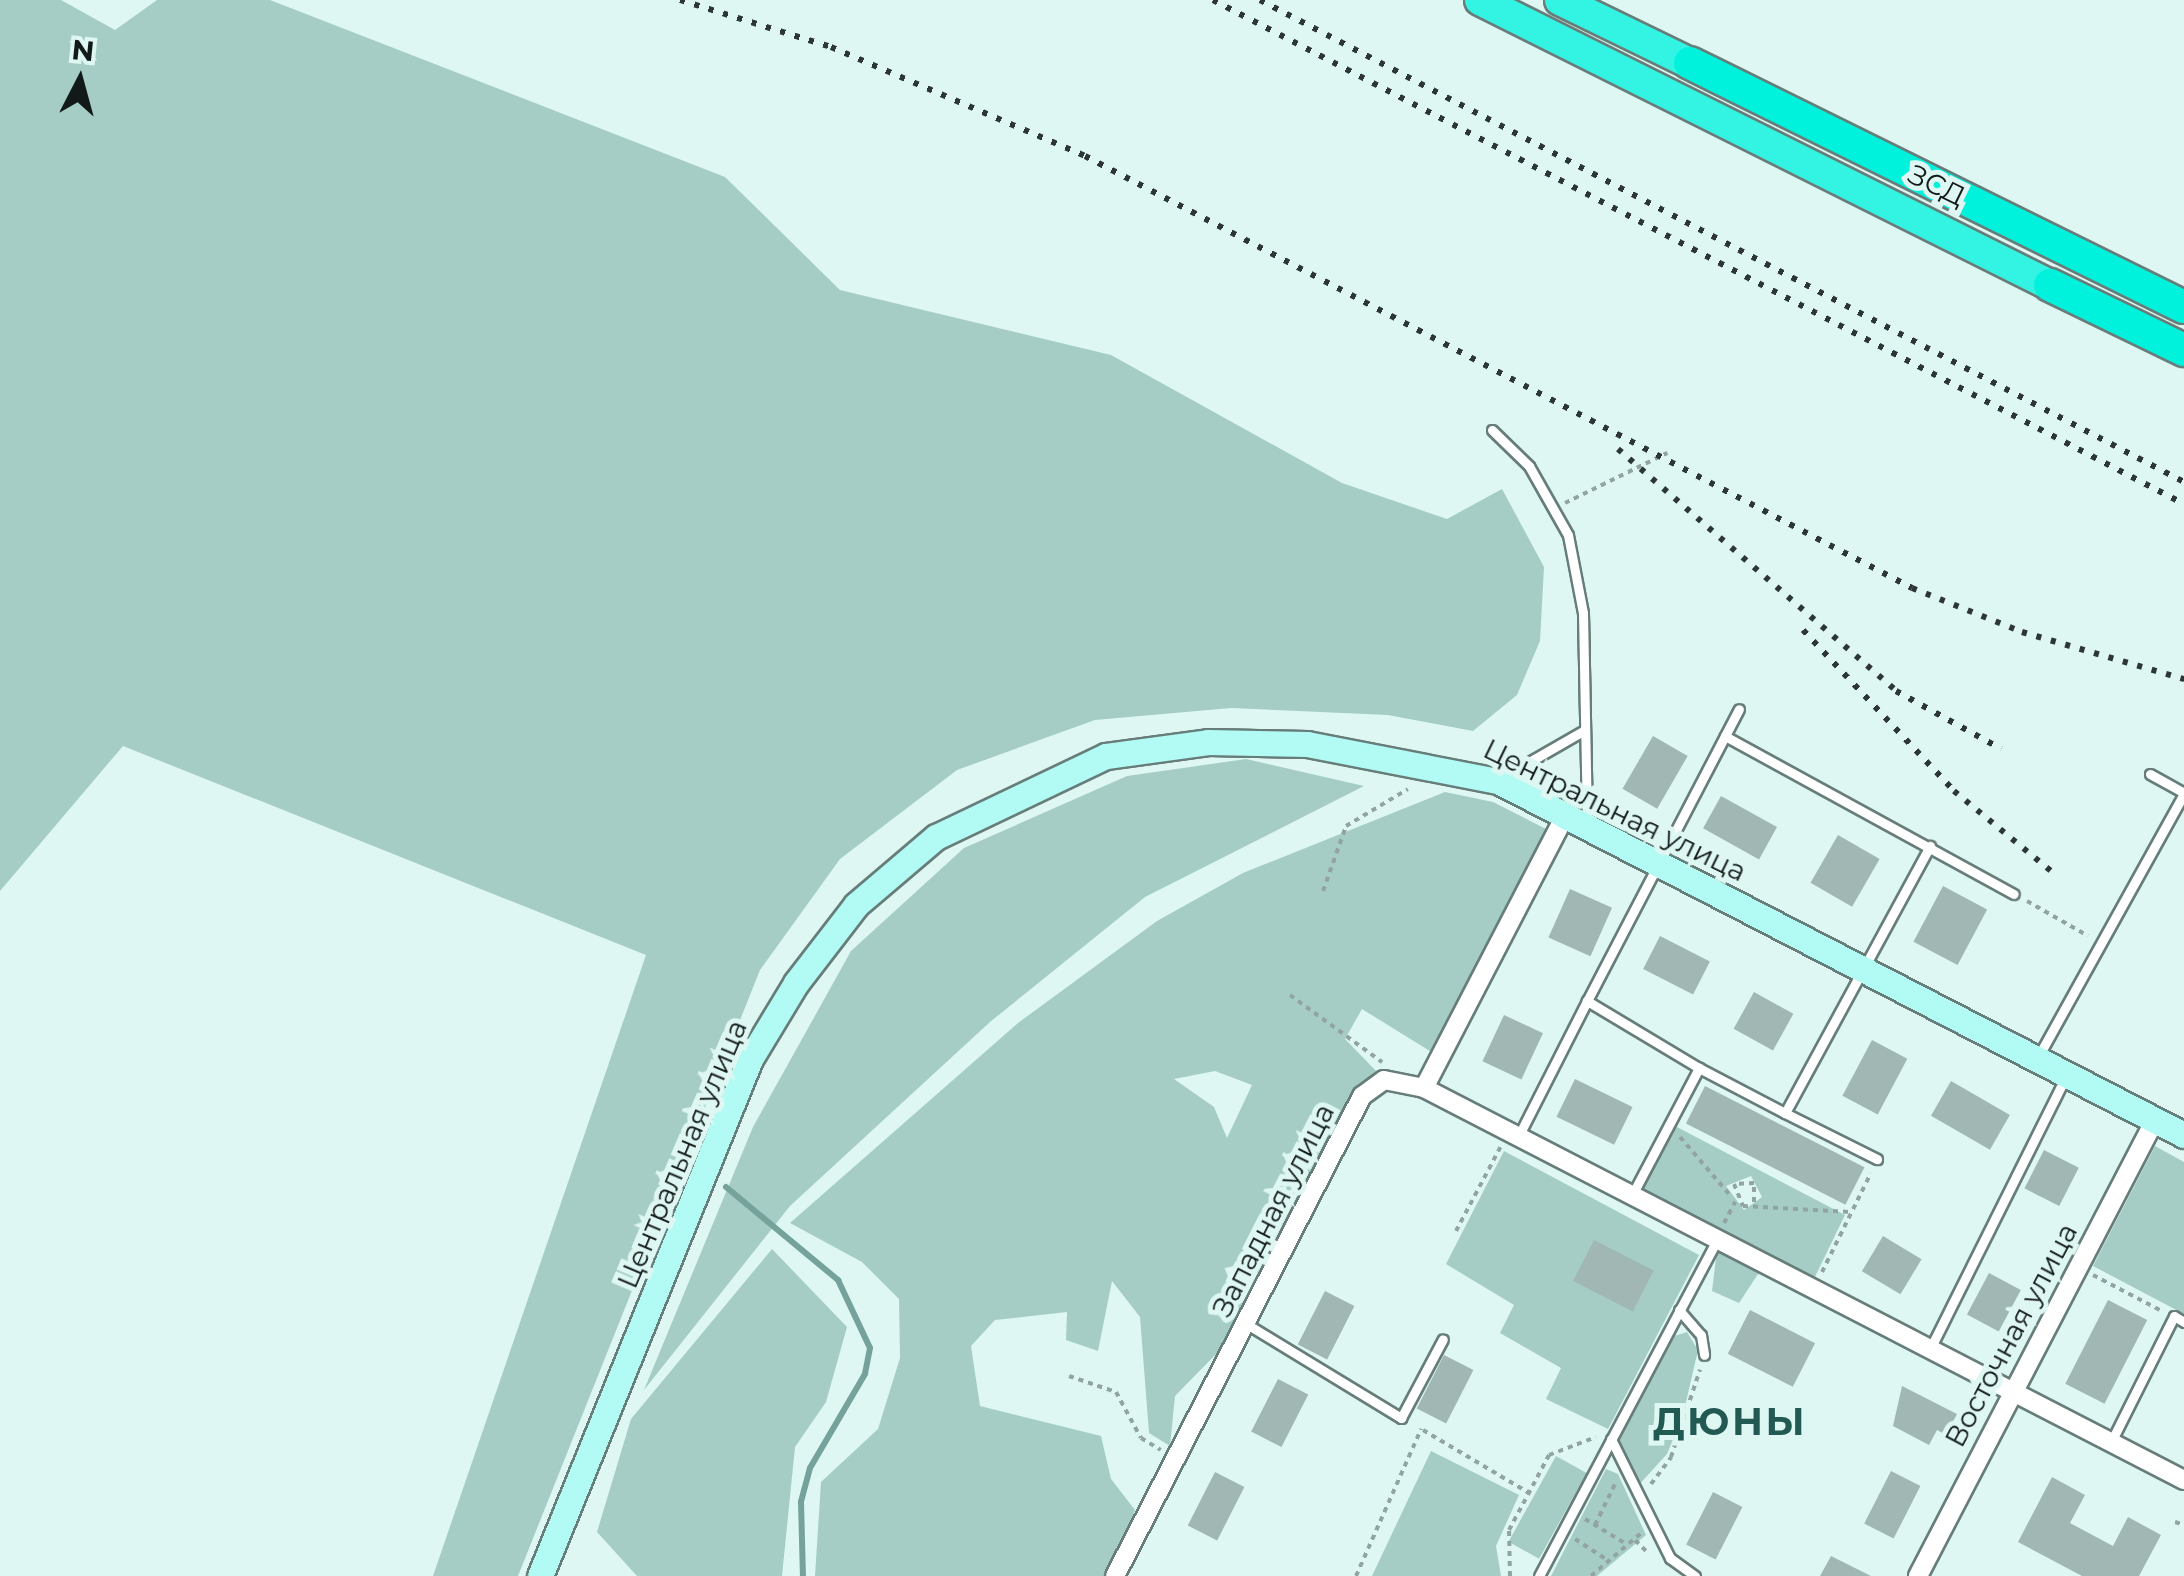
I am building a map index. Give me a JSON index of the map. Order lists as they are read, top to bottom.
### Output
{
  "streets": {
    "highway": ["ЗСД"],
    "main road": ["Центральная улица"],
    "street": ["Западная улица", "Восточная улица"]
  },
  "crossings": [
    ["Центральная улица", "Восточная улица"]
  ],
  "districts": ["ДЮНЫ"],
  "north": "top"
}
